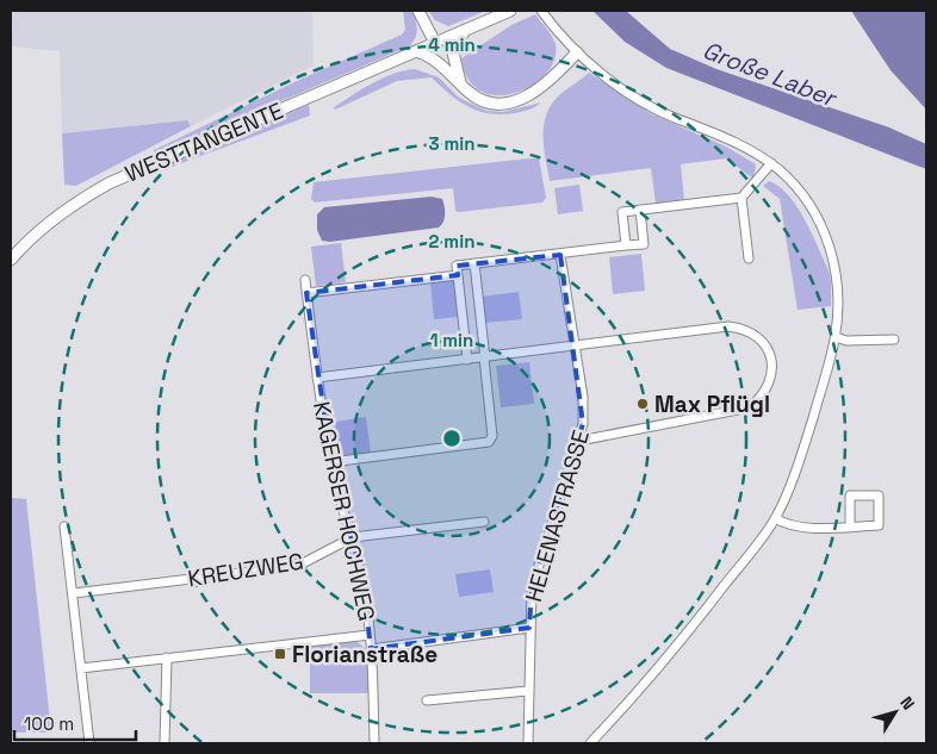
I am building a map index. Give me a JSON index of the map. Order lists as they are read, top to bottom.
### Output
{
  "streets": {
    "main road": ["WESTTANGENTE"],
    "street": ["KAGERSER HOCHWEG", "HELENASTRASSE", "KREUZWEG"]
  },
  "crossings": [
    ["KAGERSER HOCHWEG", "KREUZWEG"]
  ],
  "water": ["Große Laber"],
  "places": {
    "other": ["Max Pflügl"],
    "transit": ["Florianstraße"]
  },
  "scale_bar": "100 m",
  "north": "top right",
  "rings": [
    "4 min",
    "3 min",
    "2 min",
    "1 min"
  ]
}
